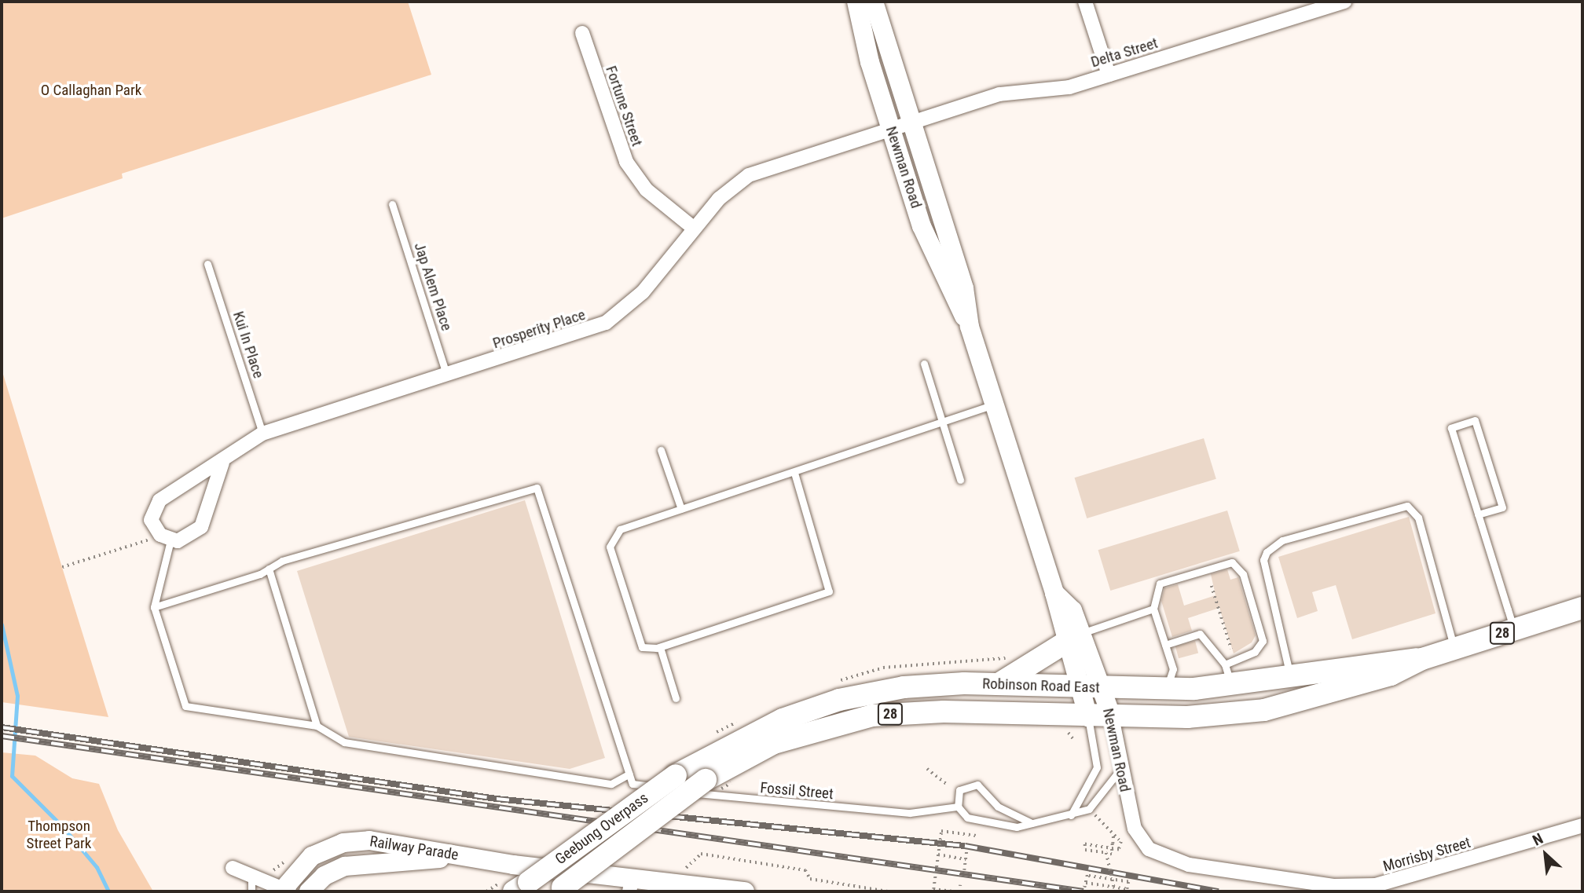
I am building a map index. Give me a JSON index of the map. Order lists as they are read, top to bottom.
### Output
{
  "streets": {
    "main road": [
      "Newman Road",
      "28",
      "Robinson Road East",
      "Geebung Overpass",
      "Railway Parade"
    ],
    "street": [
      "Delta Street",
      "Fortune Street",
      "Prosperity Place",
      "Morrisby Street"
    ],
    "lane": ["Jap Alem Place", "Kui In Place", "Fossil Street"]
  },
  "crossings": [
    ["Delta Street", "Newman Road"],
    ["Delta Street", "Prosperity Place"],
    ["Fortune Street", "Prosperity Place"],
    ["Newman Road", "Prosperity Place"],
    ["Newman Road", "Robinson Road East"],
    ["Newman Road", "Morrisby Street"],
    ["Jap Alem Place", "Prosperity Place"],
    ["Prosperity Place", "Kui In Place"],
    ["Robinson Road East", "Geebung Overpass"]
  ],
  "parks": ["O Callaghan Park", "Thompson Street Park"],
  "north": "top left"
}
